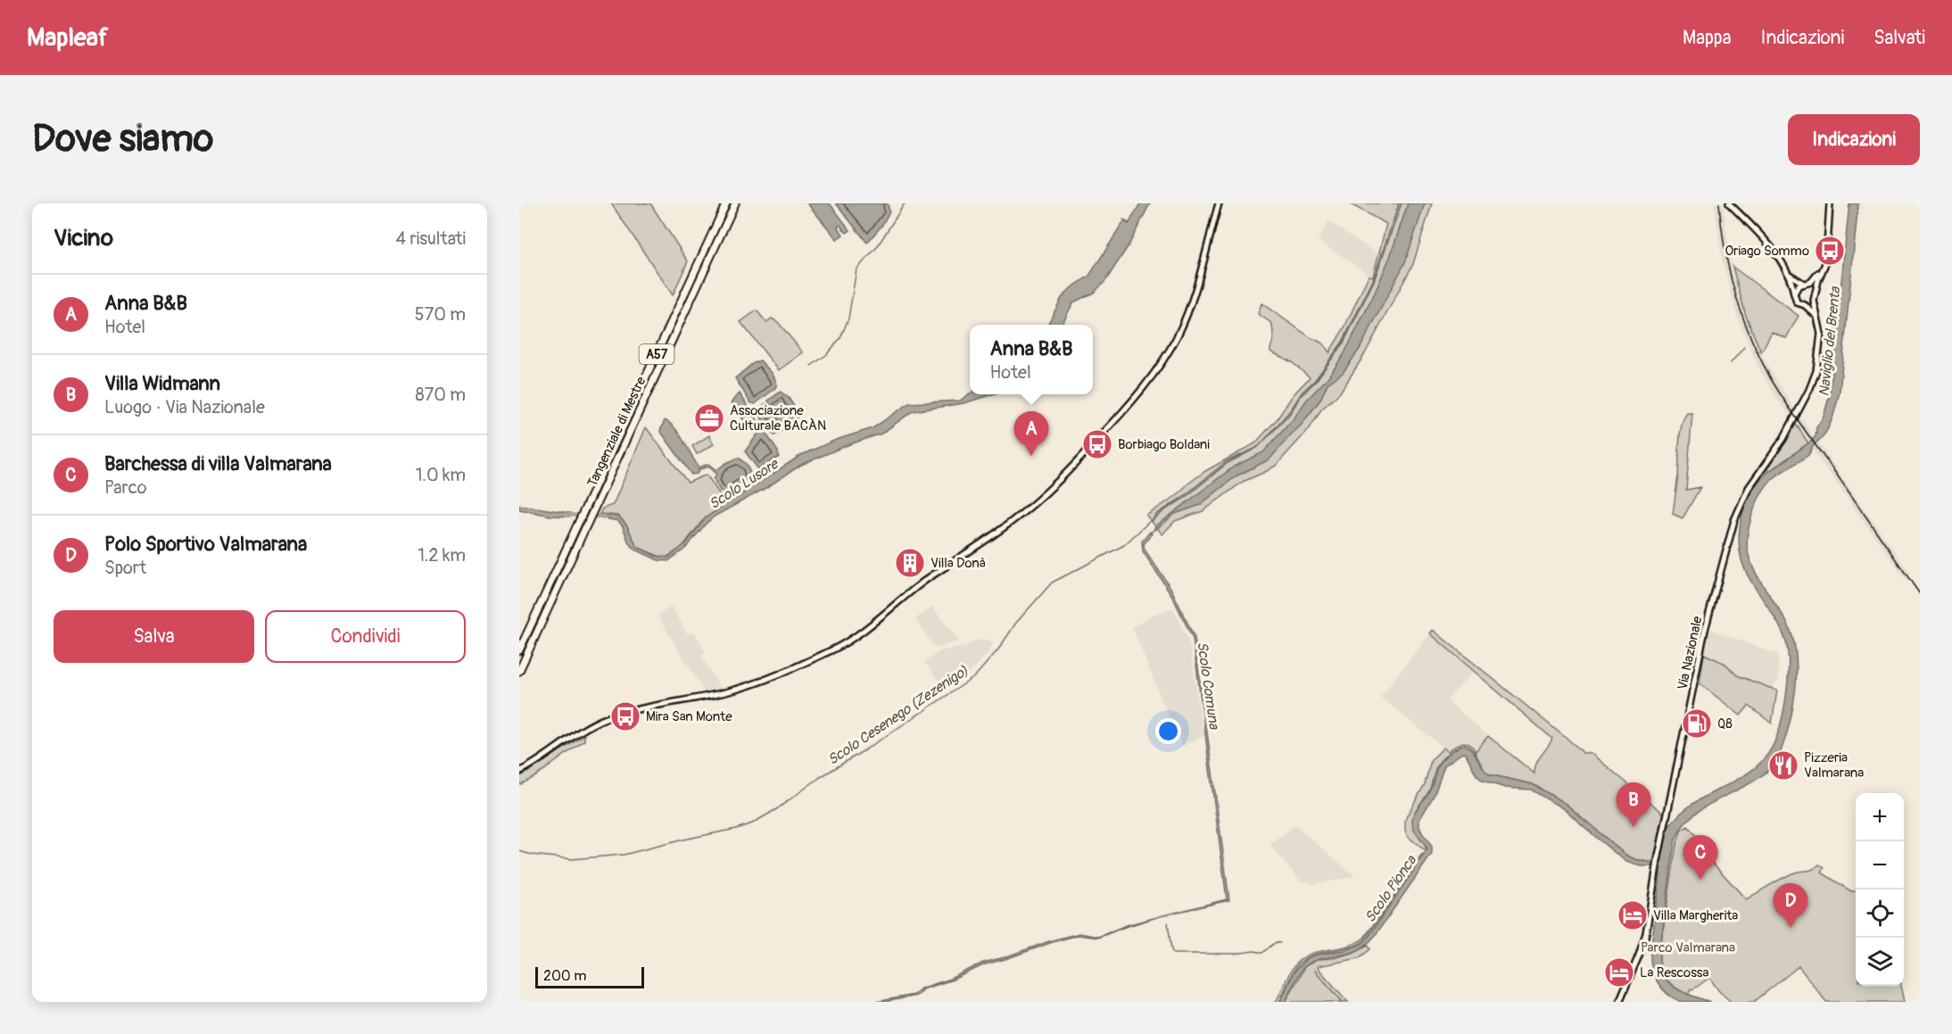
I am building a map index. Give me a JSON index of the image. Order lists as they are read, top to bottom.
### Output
{
  "streets": {
    "highway": ["A57", "Tangenziale di Mestre"],
    "main road": ["Via Nazionale"]
  },
  "water": [
    "Naviglio del Brenta",
    "Scolo Lusore",
    "Scolo Comuna",
    "Scolo Cesenego (Zezenigo)",
    "Scolo Pionca"
  ],
  "parks": ["Parco Valmarana"],
  "places": {
    "bus stop": ["Oriago Sommo", "Borbiago Boldani", "Mira San Monte"],
    "office": ["Associazione Culturale BACÀN"],
    "building": ["Villa Donà"],
    "fuel station": ["Q8"],
    "restaurant": ["Pizzeria Valmarana"],
    "hotel": ["Villa Margherita", "La Rescossa"]
  },
  "scale_bar": "200 m",
  "page": {
    "header": "Mapleaf",
    "nav": ["Mappa", "Indicazioni", "Salvati"],
    "buttons": [
      "Indicazioni",
      ["Salva", "Condividi"]
    ],
    "title": "Dove siamo",
    "heading": ["Vicino", "4 risultati"],
    "list": [
      {
        "mark": "A",
        "name": "Anna B&B",
        "note": "Hotel",
        "value": "570 m"
      },
      {
        "mark": "B",
        "name": "Villa Widmann",
        "note": "Luogo · Via Nazionale",
        "value": "870 m"
      },
      {
        "mark": "C",
        "name": "Barchessa di villa Valmarana",
        "note": "Parco",
        "value": "1.0 km"
      },
      {
        "mark": "D",
        "name": "Polo Sportivo Valmarana",
        "note": "Sport",
        "value": "1.2 km"
      }
    ],
    "popup": ["Anna B&B", "Hotel"],
    "pins": [
      "A",
      "B",
      "C",
      "D"
    ],
    "map_buttons": ["+", "−"],
    "scale": "200 m"
  }
}
